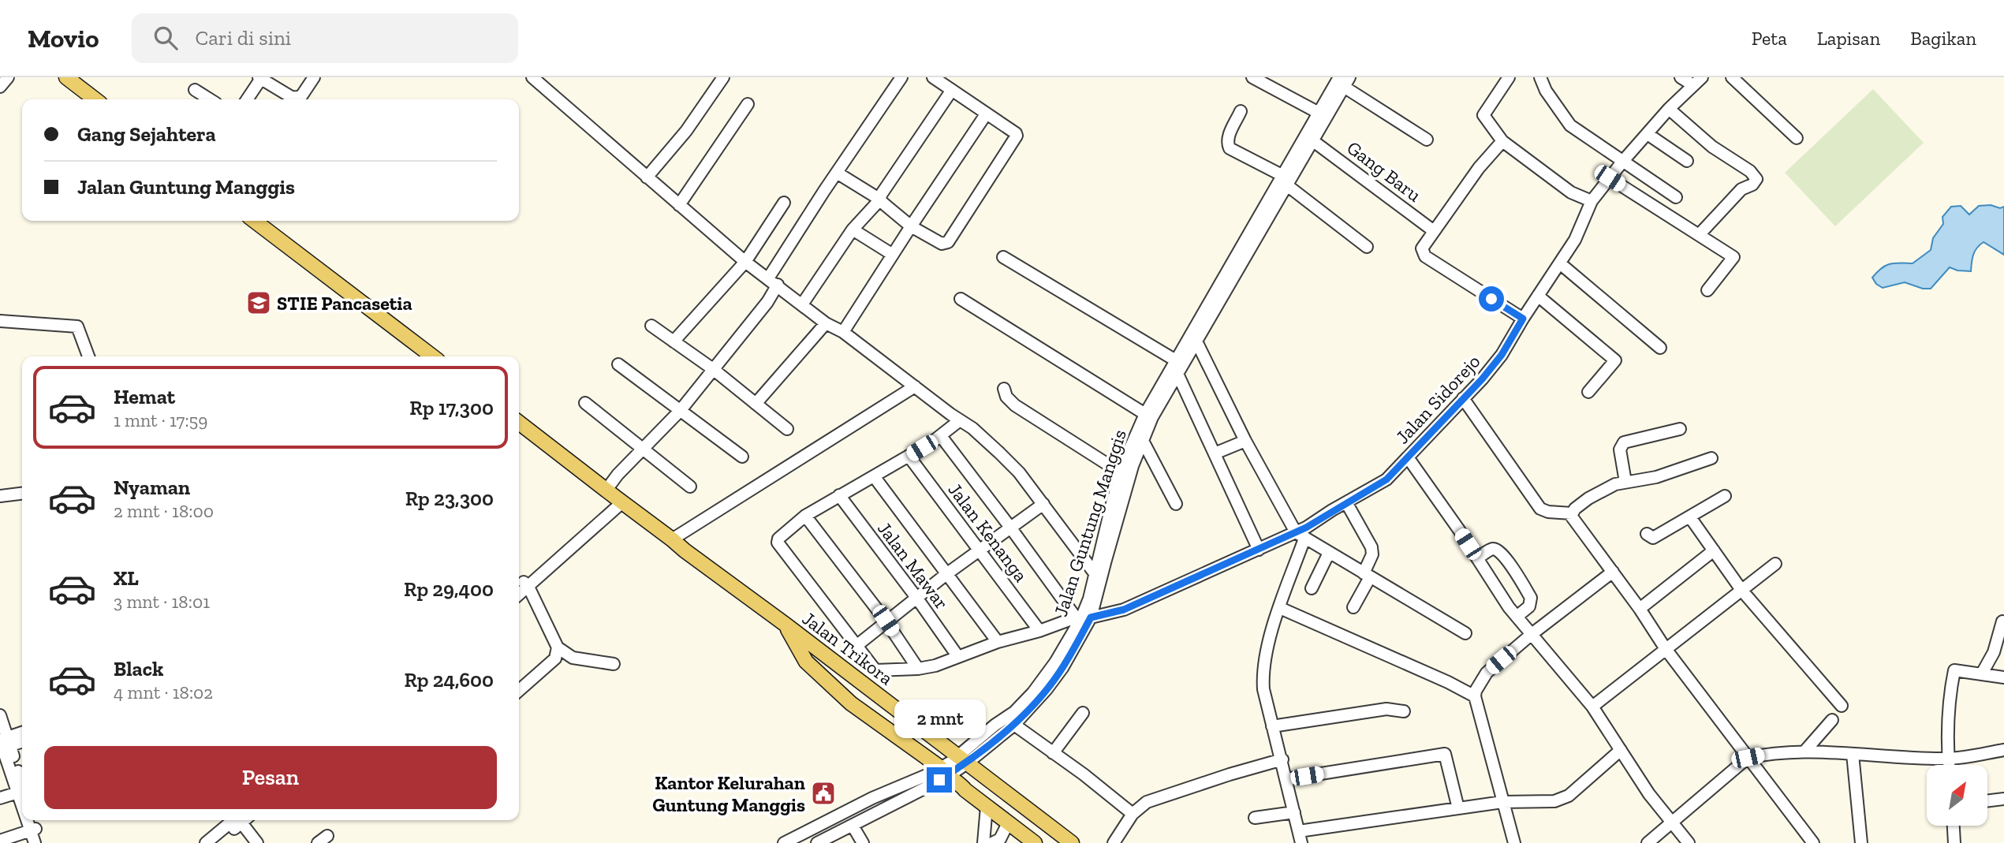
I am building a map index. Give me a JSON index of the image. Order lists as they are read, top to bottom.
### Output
{
  "streets": {
    "main road": ["Jalan Trikora"],
    "street": [
      "Gang Baru",
      "Jalan Sidorejo",
      "Jalan Guntung Manggis",
      "Jalan Kenanga",
      "Jalan Mawar"
    ]
  },
  "crossings": [
    ["Gang Baru", "Jalan Guntung Manggis"],
    ["Jalan Sidorejo", "Jalan Guntung Manggis"],
    ["Jalan Sidorejo", "Jalan Kenanga"],
    ["Jalan Sidorejo", "Jalan Mawar"],
    ["Jalan Guntung Manggis", "Jalan Trikora"]
  ],
  "places": {
    "school or university": ["STIE Pancasetia"],
    "public building": ["Kantor Kelurahan Guntung Manggis"]
  },
  "north": "top right",
  "page": {
    "header": "Movio",
    "search": "Cari di sini",
    "nav": ["Peta", "Lapisan", "Bagikan"],
    "banner": ["Gang Sejahtera", "Jalan Guntung Manggis"],
    "list": [
      {
        "name": "Hemat",
        "note": "1 mnt · 17:59",
        "value": "Rp 17,300"
      },
      {
        "name": "Nyaman",
        "note": "2 mnt · 18:00",
        "value": "Rp 23,300"
      },
      {
        "name": "XL",
        "note": "3 mnt · 18:01",
        "value": "Rp 29,400"
      },
      {
        "name": "Black",
        "note": "4 mnt · 18:02",
        "value": "Rp 24,600"
      }
    ],
    "bubble": "2 mnt",
    "buttons": "Pesan"
  }
}
